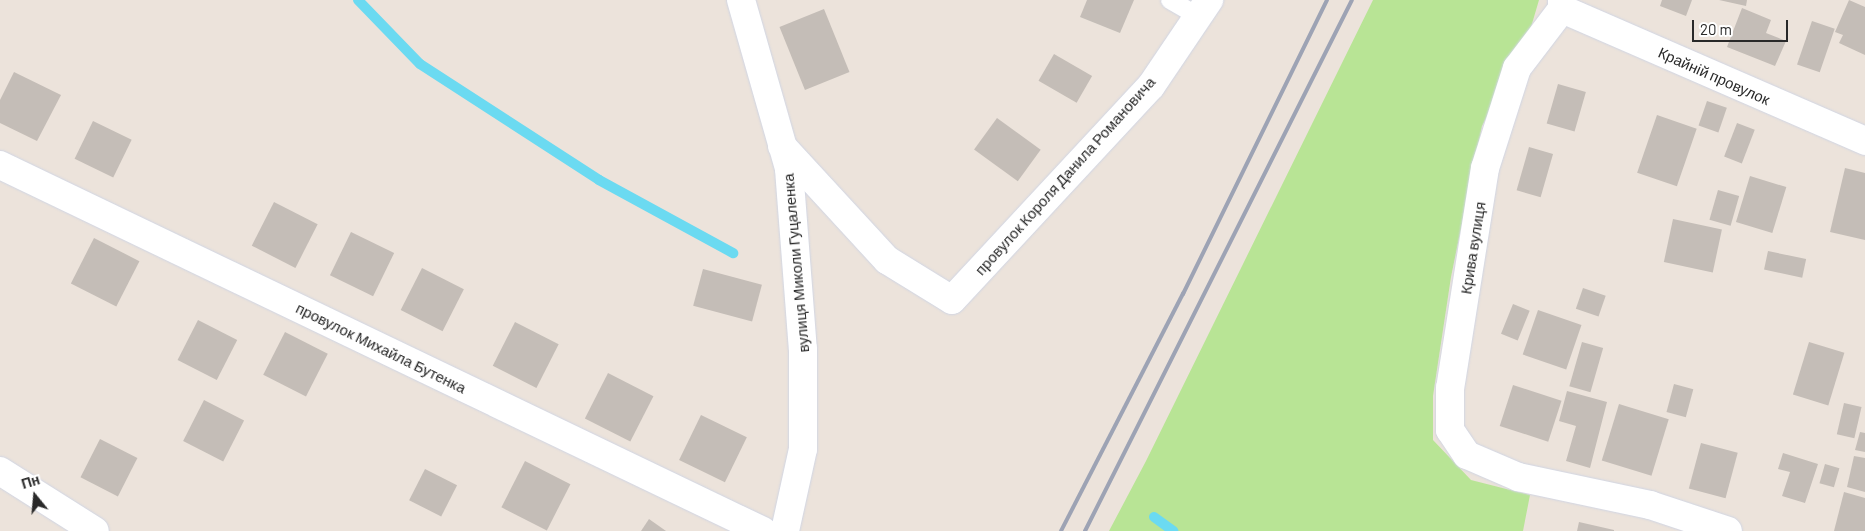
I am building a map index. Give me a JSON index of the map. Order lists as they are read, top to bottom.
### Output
{
  "streets": {
    "street": [
      "Крайній провулок",
      "провулок Короля Данила Романовича",
      "Крива вулиця",
      "вулиця Миколи Гуцаленка",
      "провулок Михайла Бутенка"
    ]
  },
  "crossings": [
    ["Крайній провулок", "Крива вулиця"],
    ["провулок Короля Данила Романовича", "вулиця Миколи Гуцаленка"]
  ],
  "scale_bar": "20 m",
  "north": "top"
}
